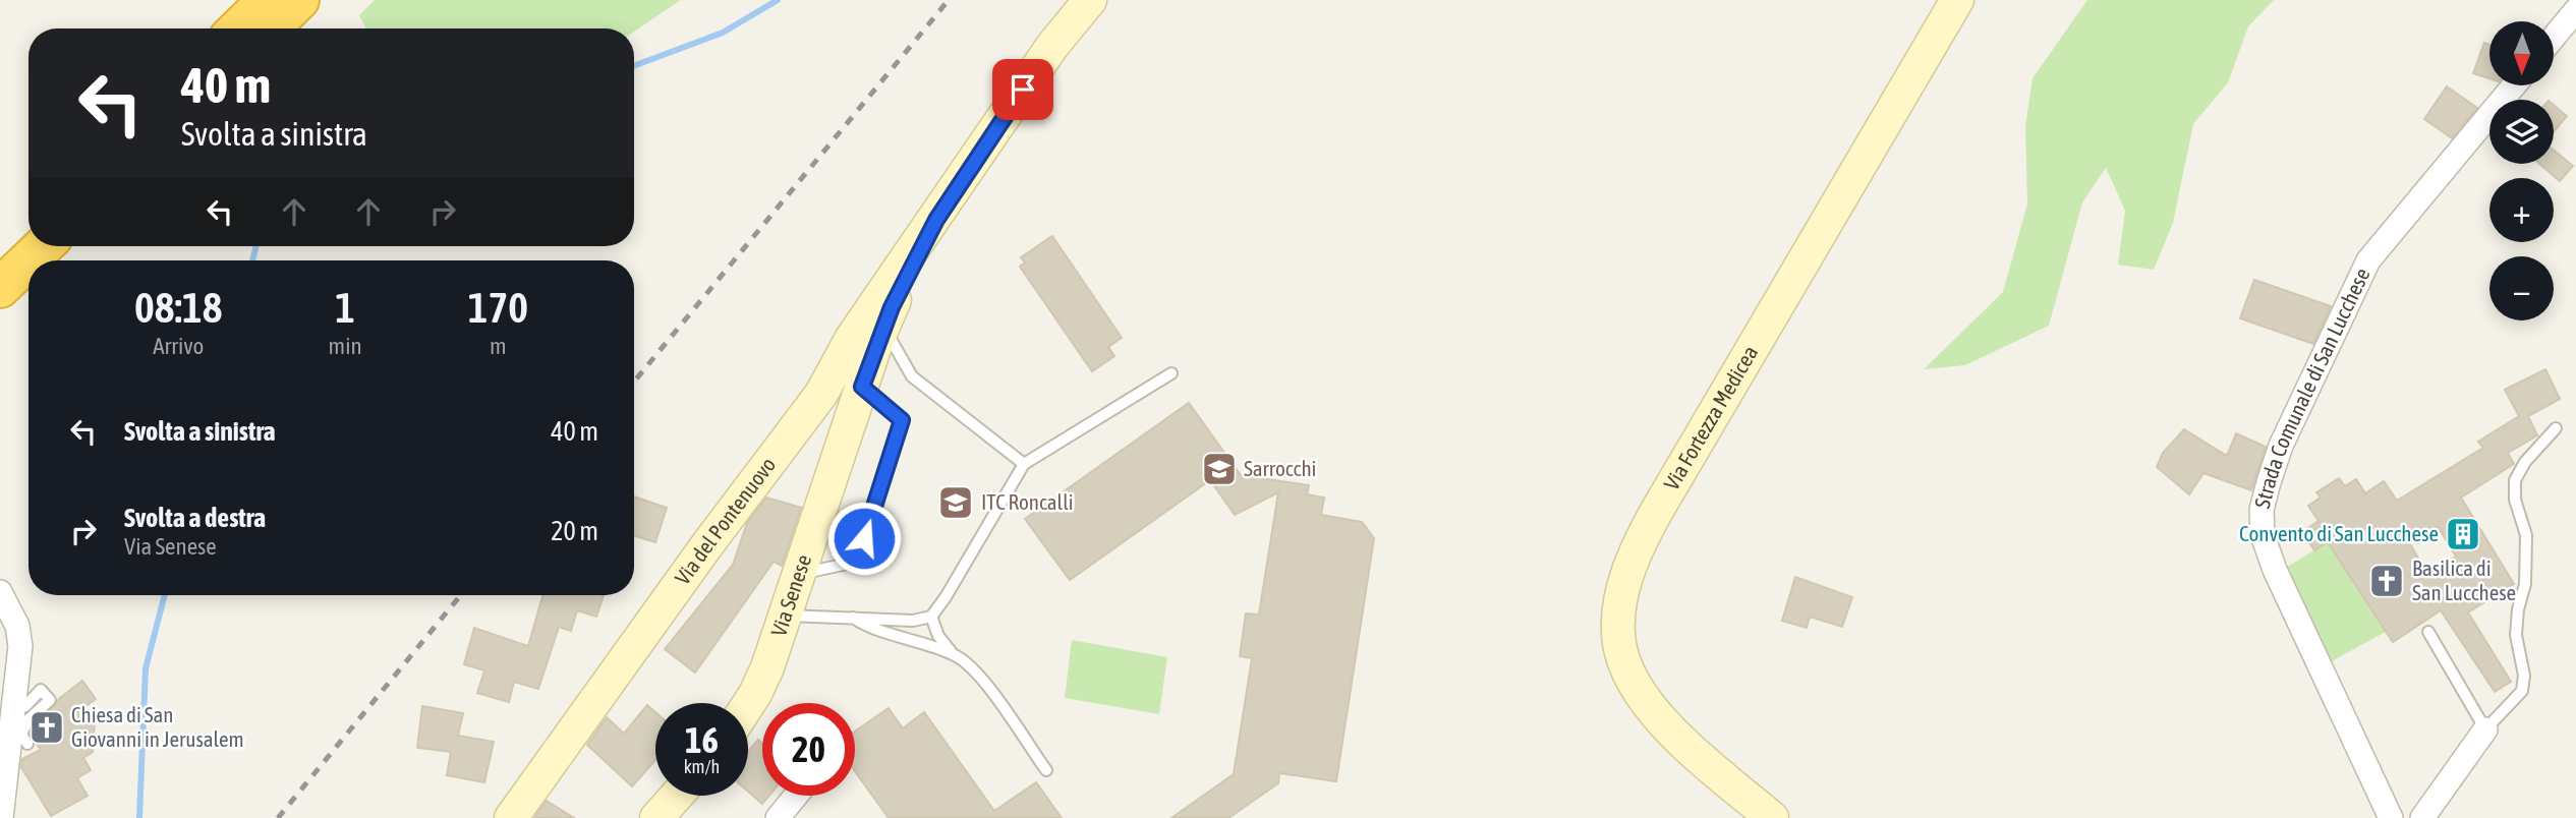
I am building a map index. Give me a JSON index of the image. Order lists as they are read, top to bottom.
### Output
{
  "streets": {
    "main road": ["Via Fortezza Medicea", "Via del Pontenuovo", "Via Senese"],
    "street": ["Strada Comunale di San Lucchese"]
  },
  "crossings": [
    ["Via del Pontenuovo", "Via Senese"]
  ],
  "places": {
    "school or university": ["Sarrocchi", "ITC Roncalli"],
    "building": ["Convento di San Lucchese"],
    "church": ["Basilica di San Lucchese", "Chiesa di San Giovanni in Jerusalem"]
  },
  "north": "bottom",
  "page": {
    "map_buttons": ["+", "−"],
    "turn": ["40 m", "Svolta a sinistra"],
    "eta": [
      "08:18",
      "Arrivo",
      "1",
      "min",
      "170",
      "m"
    ],
    "list": [
      {
        "name": "Svolta a sinistra",
        "value": "40 m"
      },
      {
        "name": "Svolta a destra",
        "note": "Via Senese",
        "value": "20 m"
      }
    ],
    "speed": "16 km/h",
    "limit": "20"
  }
}
